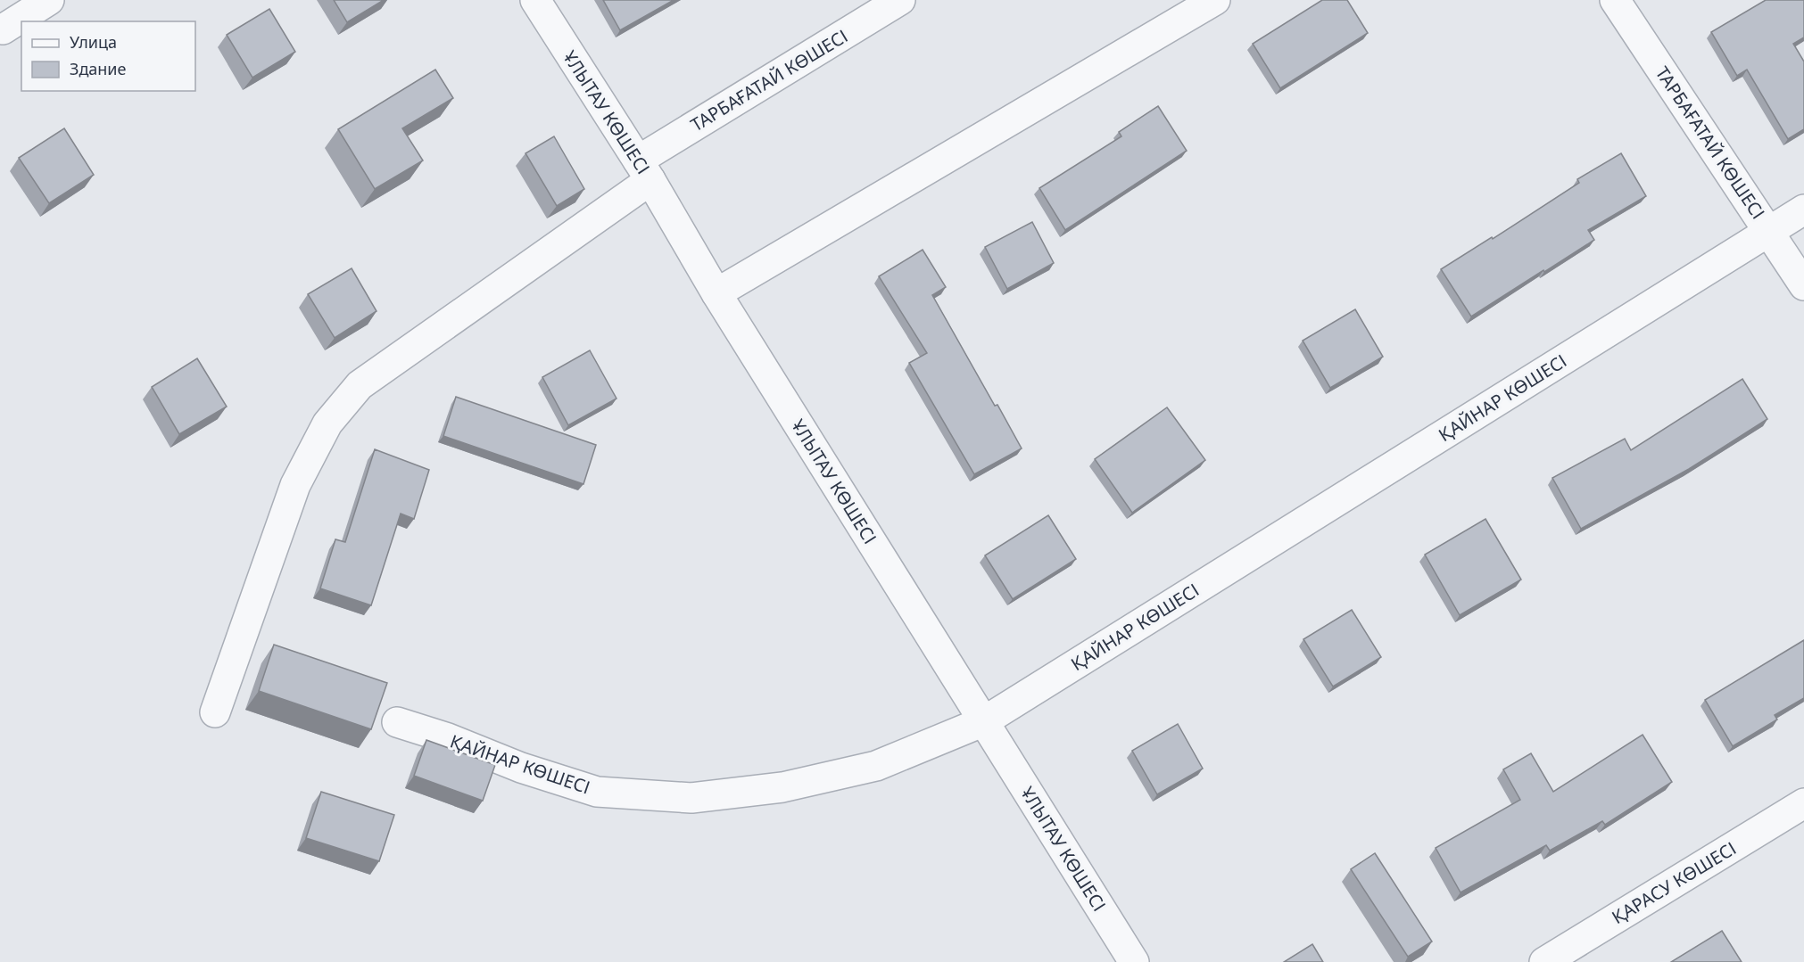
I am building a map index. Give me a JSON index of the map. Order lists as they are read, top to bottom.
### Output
{
  "streets": {
    "street": [
      "ТАРБАҒАТАЙ КӨШЕСІ",
      "ҰЛЫТАУ КӨШЕСІ",
      "ҚАЙНАР КӨШЕСІ",
      "ҚАРАСУ КӨШЕСІ"
    ]
  },
  "crossings": [
    ["ТАРБАҒАТАЙ КӨШЕСІ", "ҰЛЫТАУ КӨШЕСІ"],
    ["ТАРБАҒАТАЙ КӨШЕСІ", "ҚАЙНАР КӨШЕСІ"],
    ["ҰЛЫТАУ КӨШЕСІ", "ҚАЙНАР КӨШЕСІ"]
  ],
  "legend": ["Улица", "Здание"]
}
